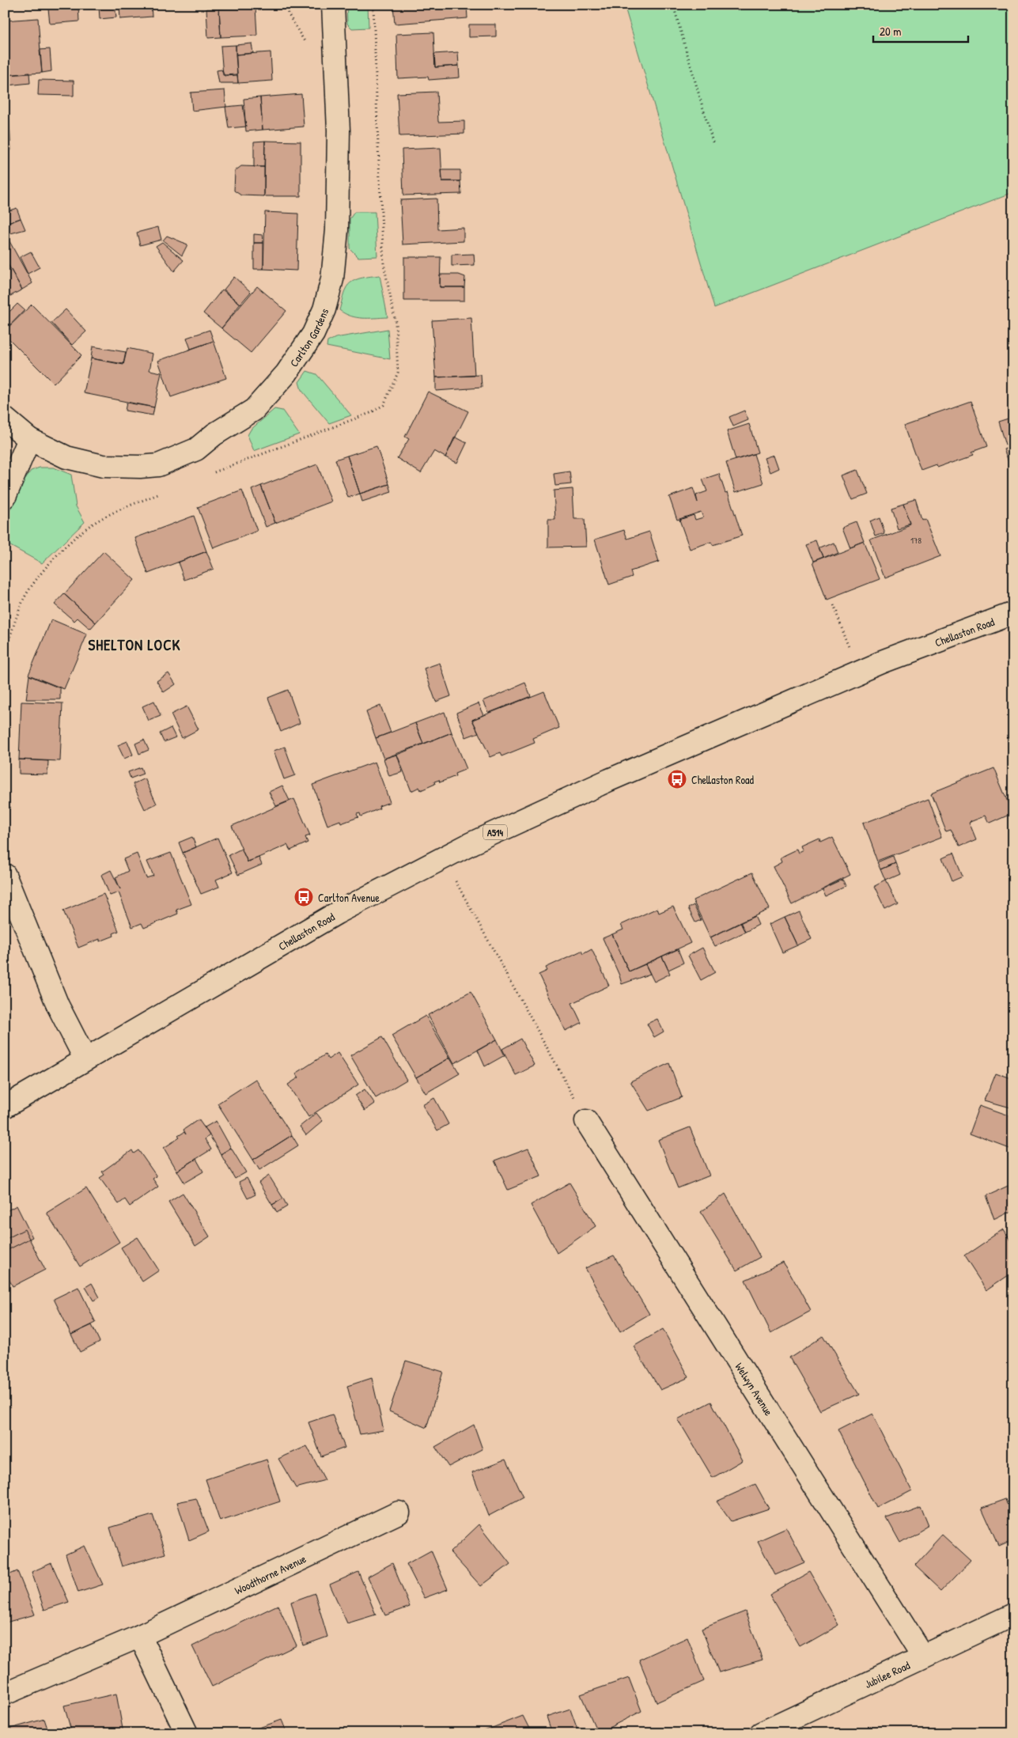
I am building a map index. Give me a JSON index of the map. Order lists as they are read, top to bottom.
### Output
{
  "streets": {
    "street": [
      "Carlton Gardens",
      "Chellaston Road",
      "A514",
      "Welwyn Avenue",
      "Woodthorne Avenue",
      "Jubilee Road"
    ]
  },
  "crossings": [
    ["Welwyn Avenue", "Jubilee Road"]
  ],
  "districts": ["SHELTON LOCK"],
  "places": {
    "bus stop": ["Chellaston Road", "Carlton Avenue"]
  },
  "house_numbers": ["178"],
  "scale_bar": "20 m"
}
